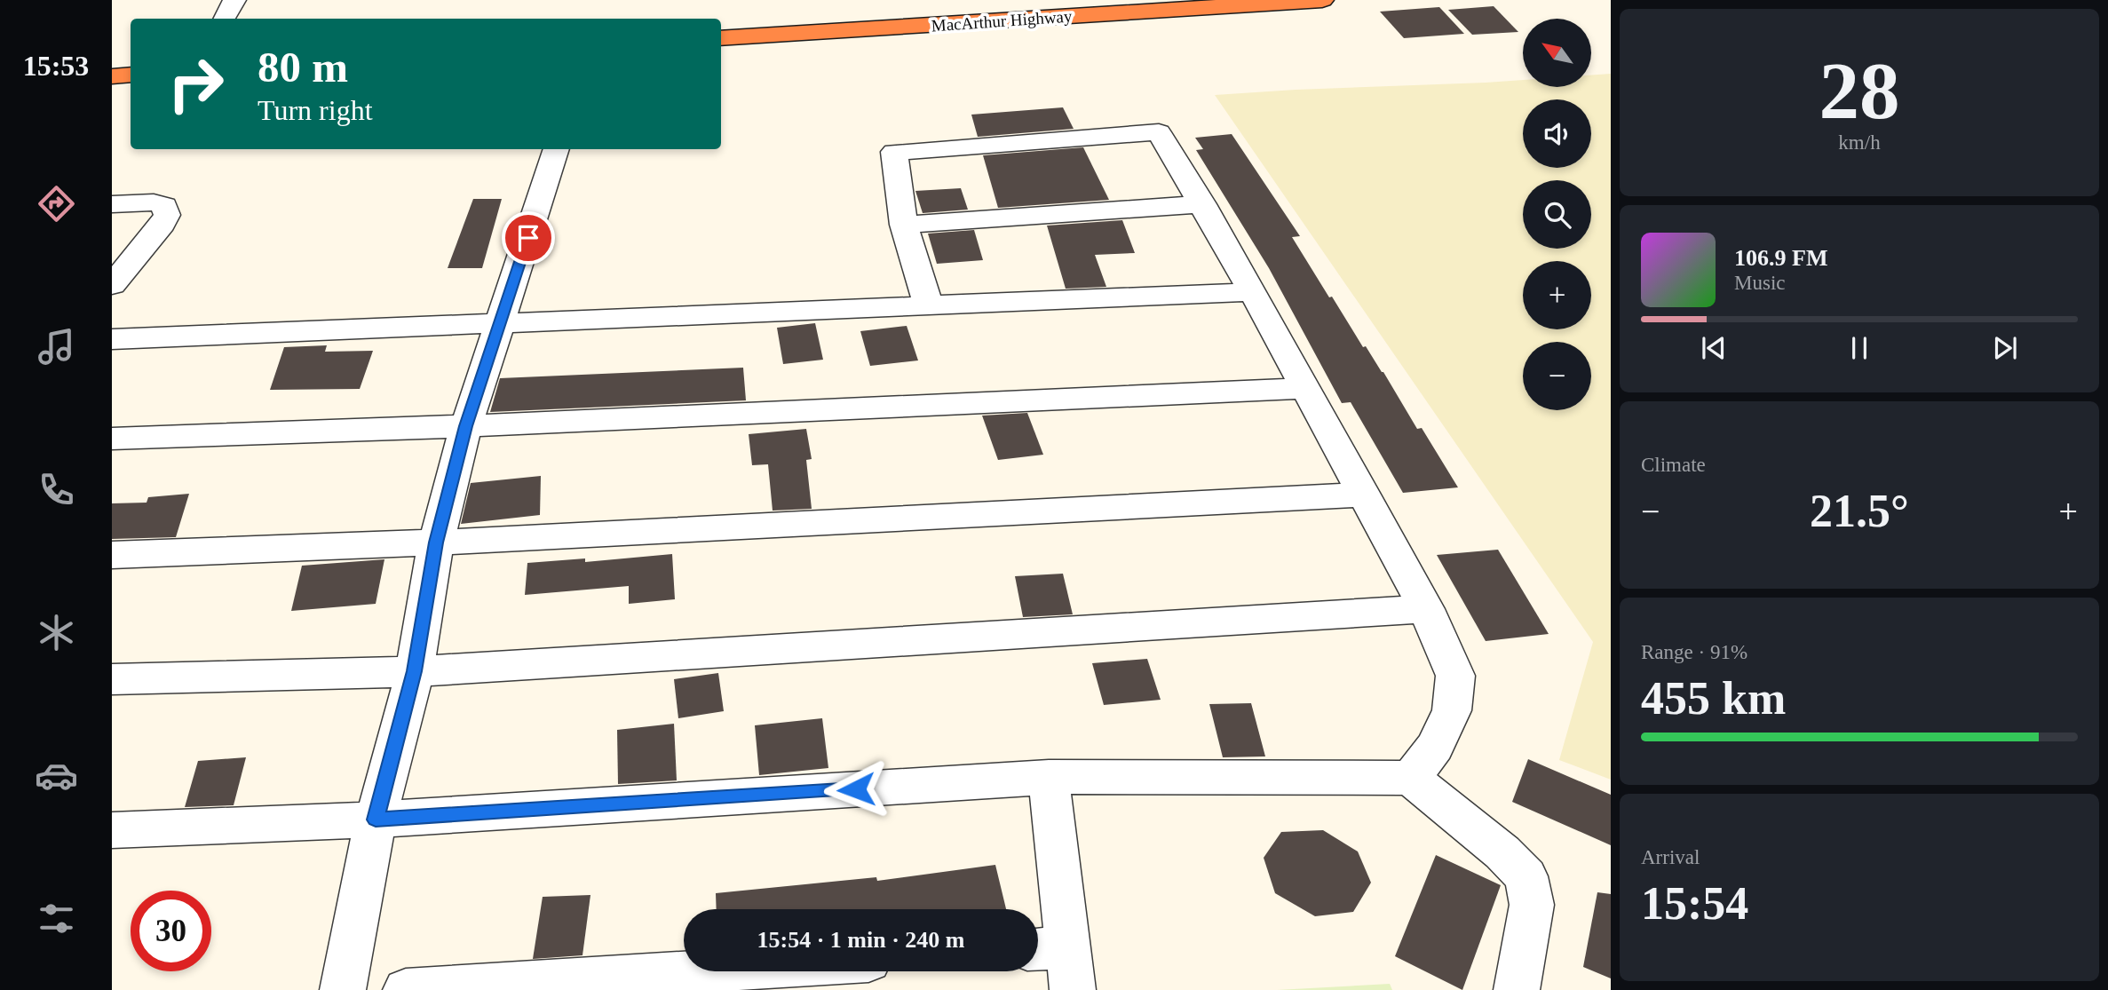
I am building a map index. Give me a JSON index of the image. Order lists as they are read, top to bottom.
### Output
{
  "streets": {
    "highway": ["MacArthur Highway"]
  },
  "north": "top left",
  "page": {
    "tabs": "15:53",
    "tile": [
      ["28", "km/h"],
      "Climate",
      ["Range · 91%", "455 km"],
      ["Arrival", "15:54"]
    ],
    "map_buttons": ["+", "−"],
    "turn": ["80 m", "Turn right"],
    "song": ["106.9 FM", "Music"],
    "heat": ["−", "21.5°", "+"],
    "limit": "30",
    "trip": "15:54 · 1 min · 240 m"
  }
}
